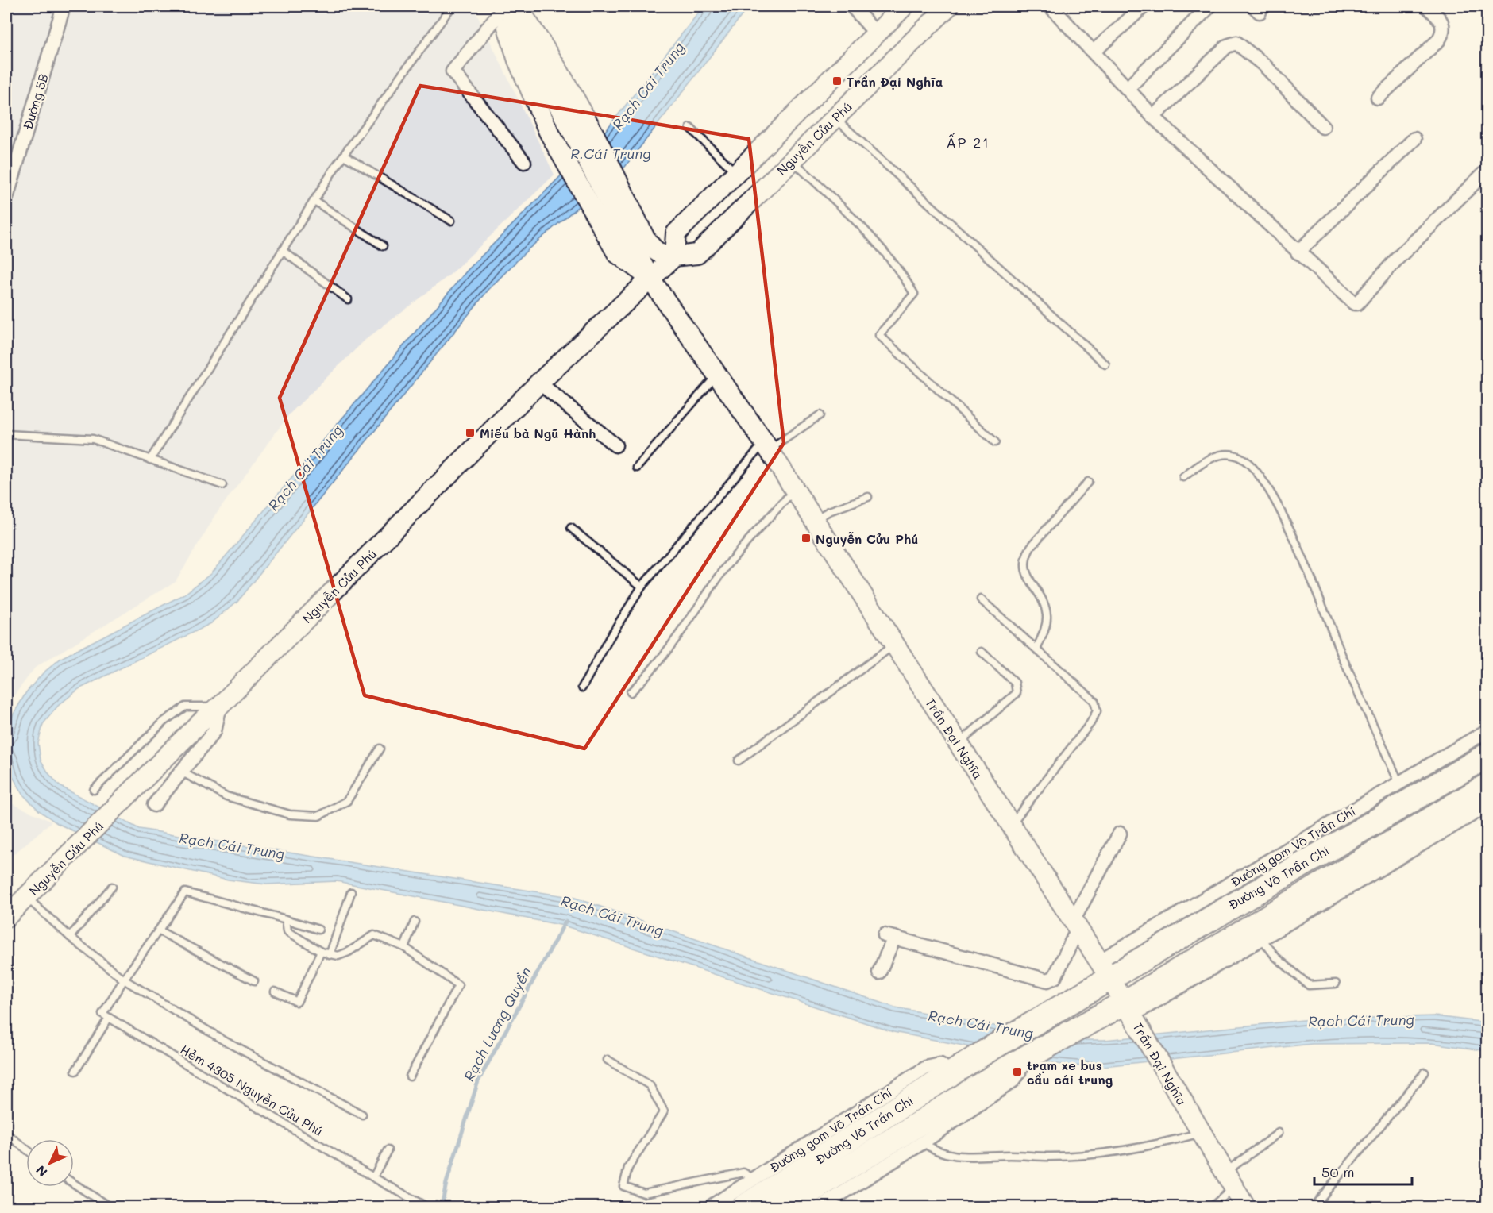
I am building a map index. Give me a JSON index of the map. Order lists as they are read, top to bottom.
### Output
{
  "streets": {
    "highway": ["Đường Võ Trần Chí"],
    "main road": ["Nguyễn Cửu Phú", "Trần Đại Nghĩa"],
    "street": ["Đường 5B", "Đường gom Võ Trần Chí"],
    "lane": ["Hẻm 4305 Nguyễn Cửu Phú"]
  },
  "crossings": [
    ["Nguyễn Cửu Phú", "Trần Đại Nghĩa"],
    ["Trần Đại Nghĩa", "Đường gom Võ Trần Chí"],
    ["Trần Đại Nghĩa", "Đường Võ Trần Chí"],
    ["Đường gom Võ Trần Chí", "Đường Võ Trần Chí"]
  ],
  "districts": ["ẤP 21"],
  "water": ["Rạch Cái Trung", "R.Cái Trung", "Rạch Lương Quyền"],
  "places": {
    "transit": [
      "Trần Đại Nghĩa",
      "Miếu bà Ngũ Hành",
      "Nguyễn Cửu Phú",
      "trạm xe bus cầu cái trung"
    ]
  },
  "scale_bar": "50 m",
  "north": "bottom left"
}
